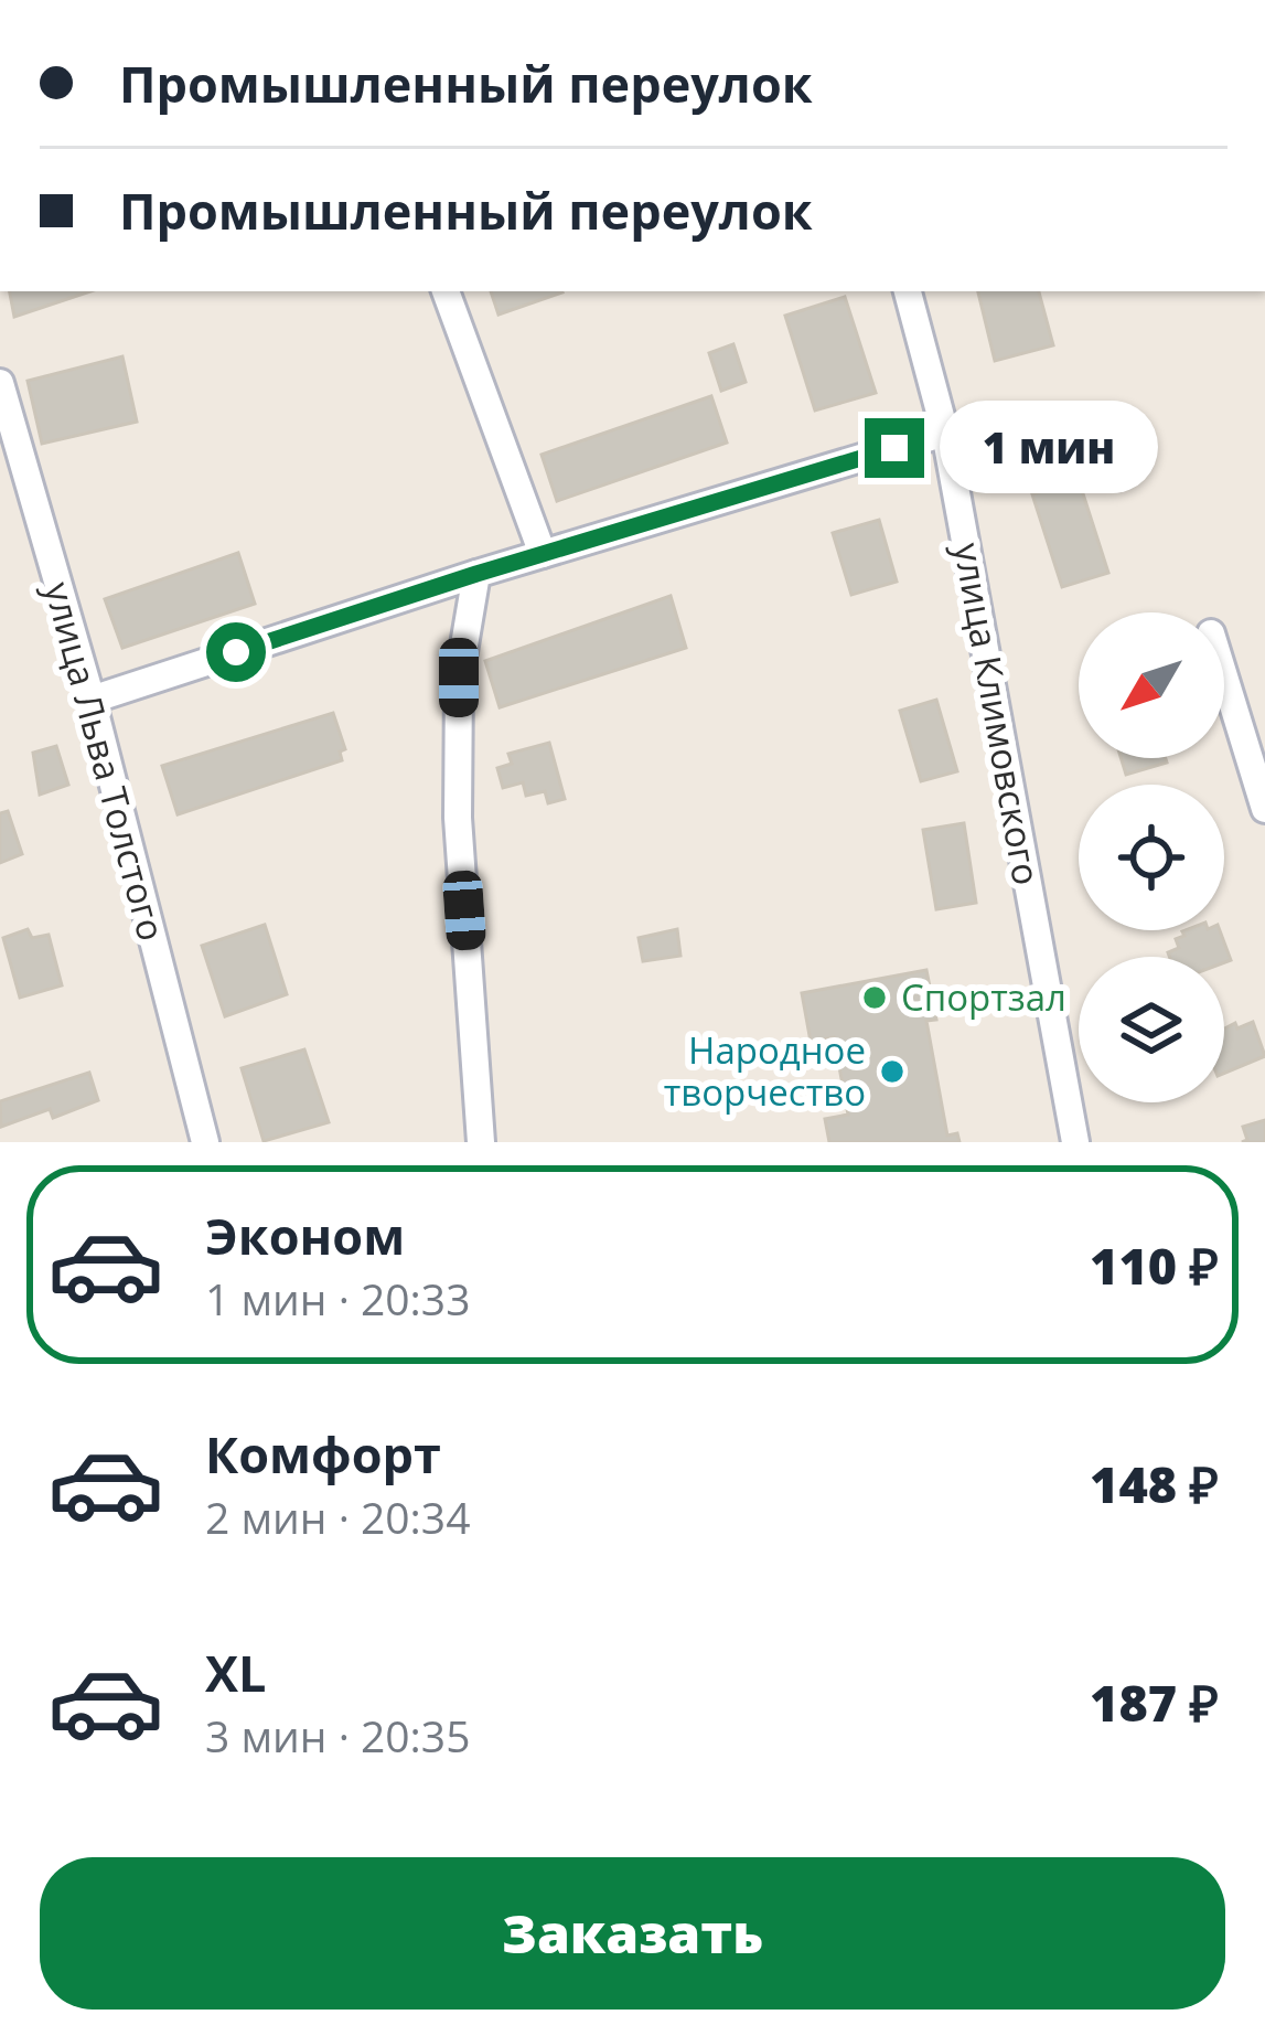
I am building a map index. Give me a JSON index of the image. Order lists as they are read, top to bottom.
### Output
{
  "streets": {
    "street": ["улица Климовского", "улица Льва Толстого"]
  },
  "places": ["Спортзал", "Народное творчество"],
  "north": "bottom left",
  "page": {
    "banner": ["Промышленный переулок", "Промышленный переулок"],
    "bubble": "1 мин",
    "list": [
      {
        "name": "Эконом",
        "note": "1 мин · 20:33",
        "value": "110 ₽"
      },
      {
        "name": "Комфорт",
        "note": "2 мин · 20:34",
        "value": "148 ₽"
      },
      {
        "name": "XL",
        "note": "3 мин · 20:35",
        "value": "187 ₽"
      }
    ],
    "buttons": "Заказать"
  }
}
